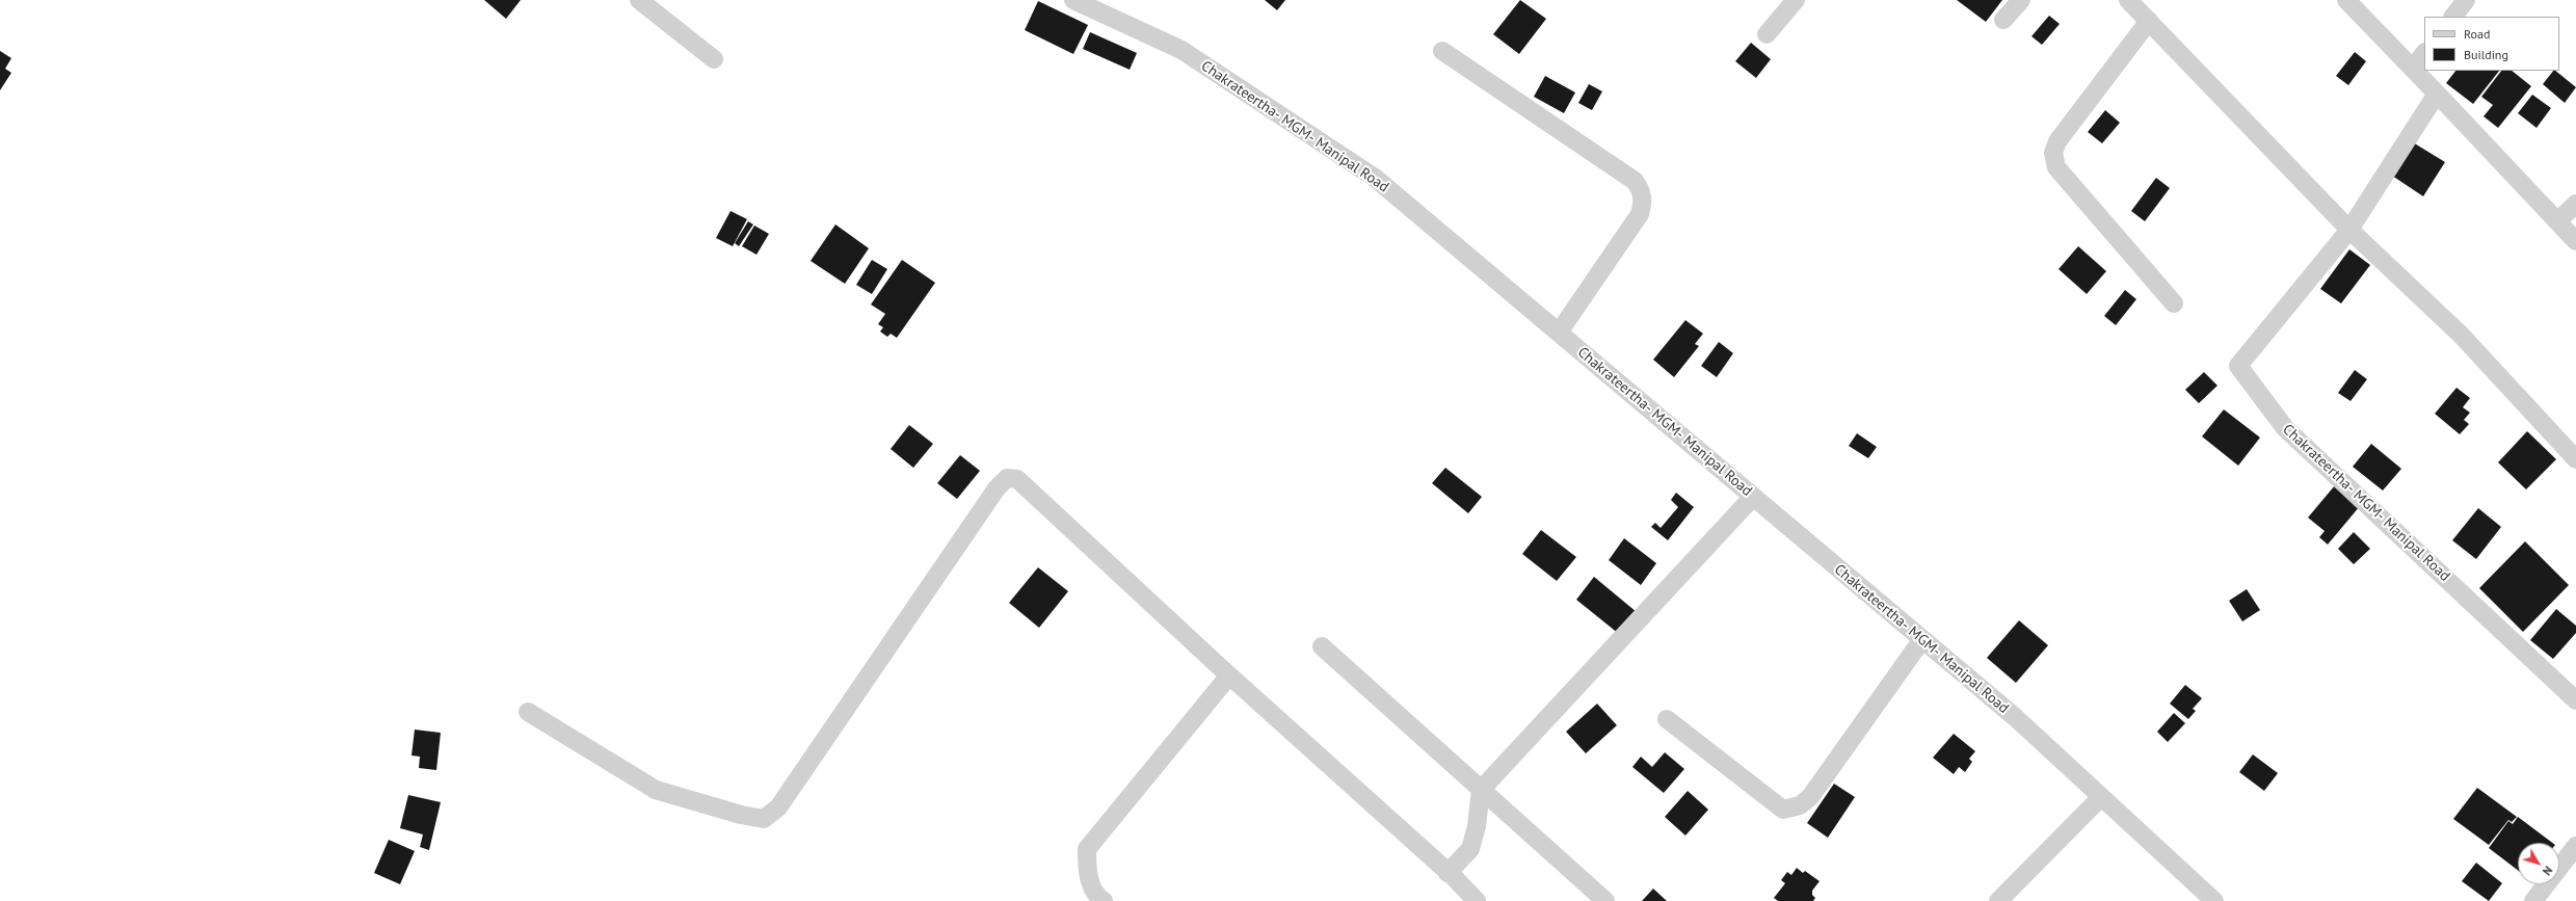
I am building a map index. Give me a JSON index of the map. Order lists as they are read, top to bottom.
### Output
{
  "streets": {
    "street": ["Chakrateertha- MGM- Manipal Road"]
  },
  "legend": ["Road", "Building"],
  "north": "bottom right"
}
